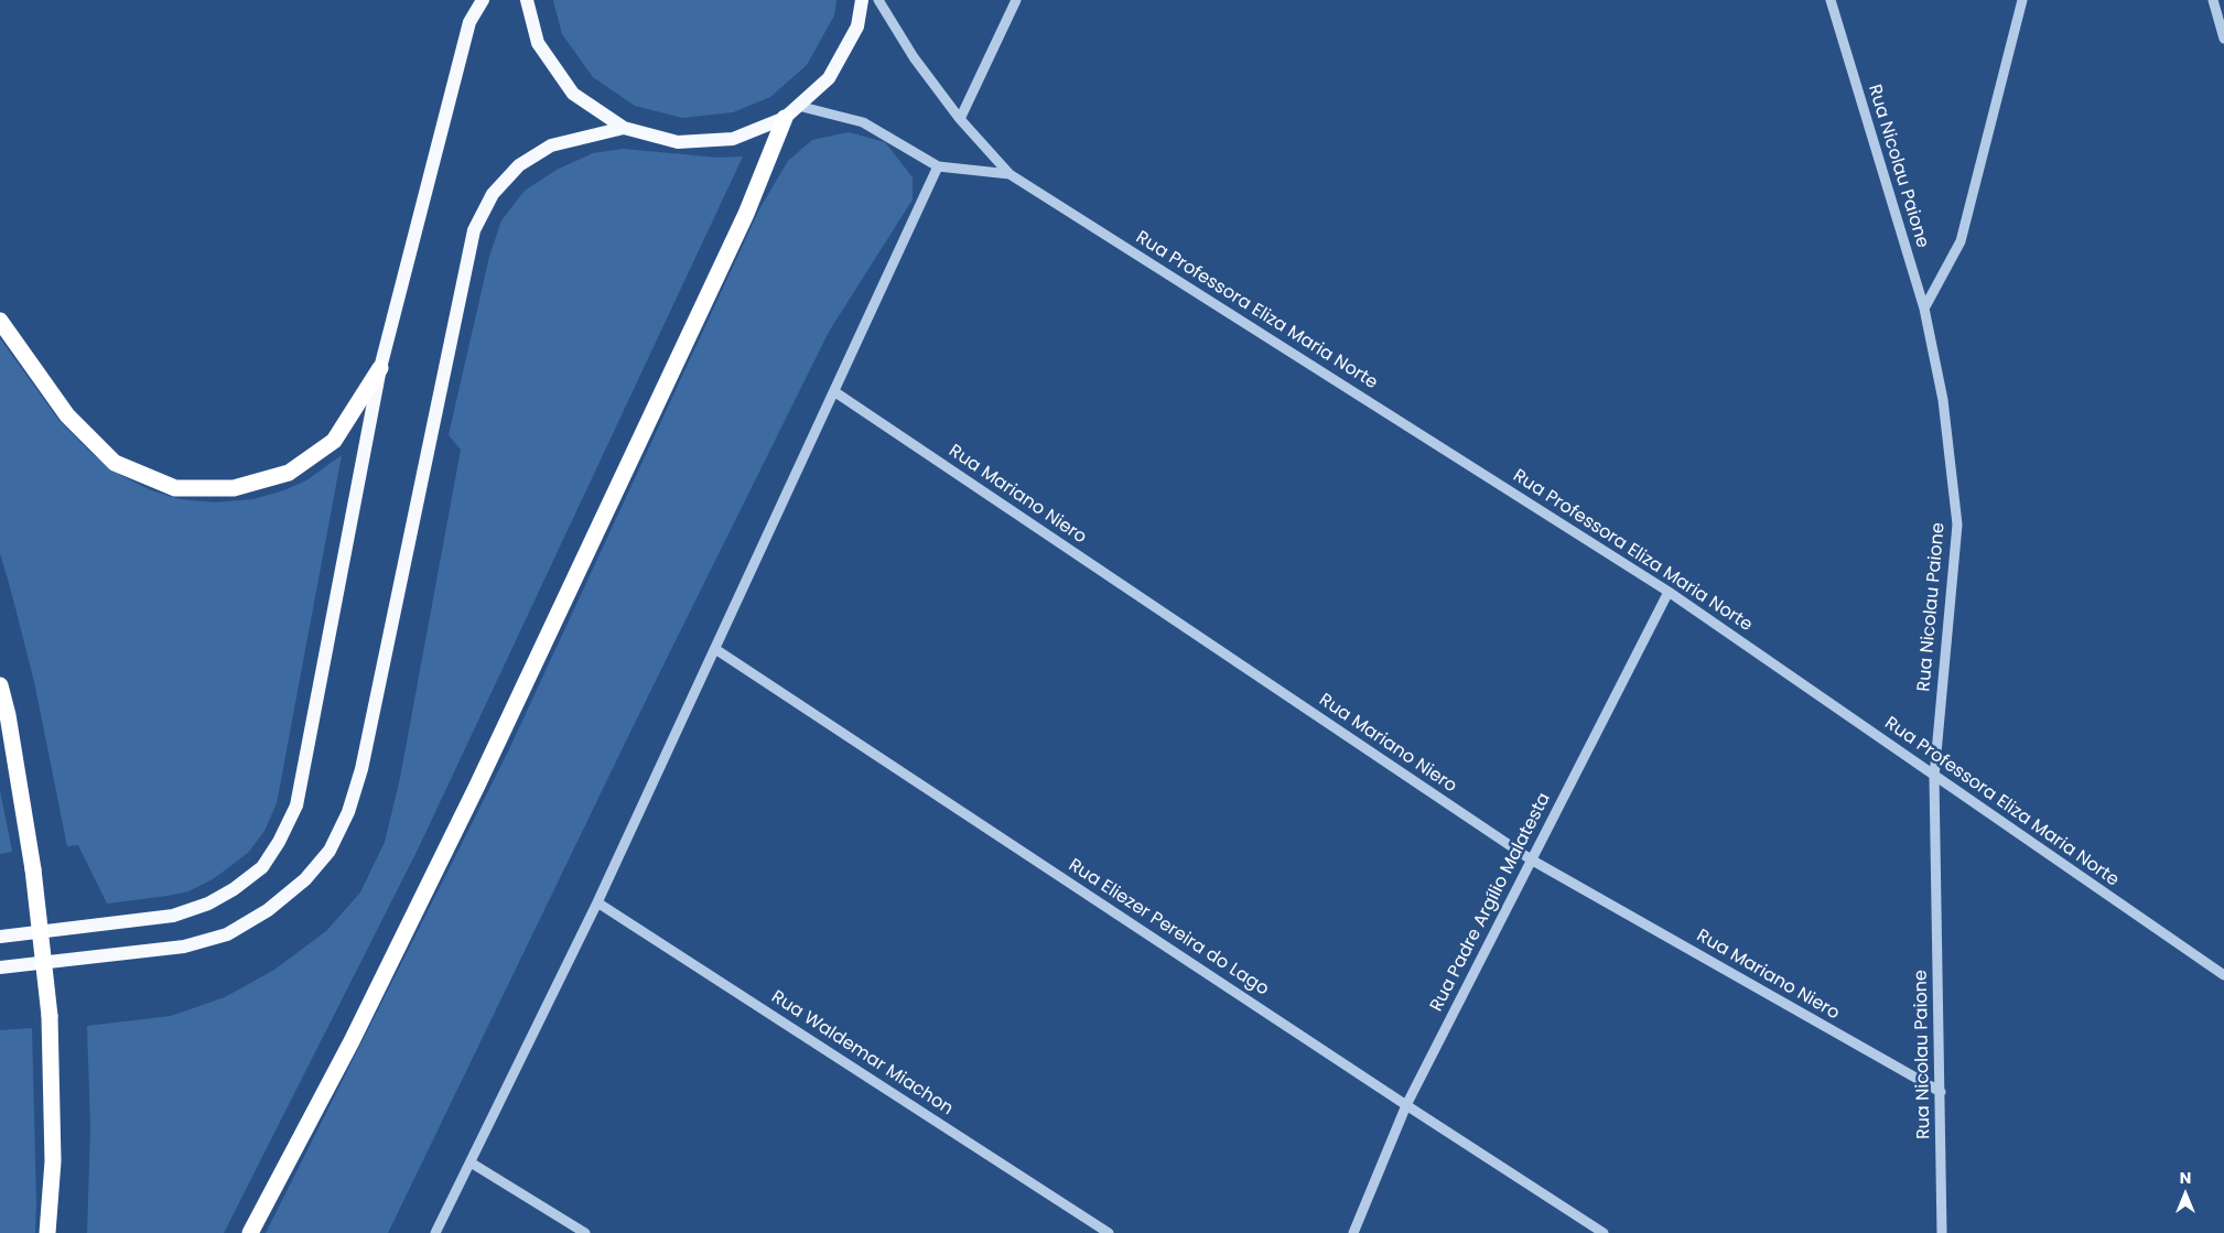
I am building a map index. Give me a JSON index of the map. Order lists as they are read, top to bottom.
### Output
{
  "streets": {
    "street": [
      "Rua Nicolau Paione",
      "Rua Professora Eliza Maria Norte",
      "Rua Mariano Niero",
      "Rua Padre Argílio Malatesta",
      "Rua Eliezer Pereira do Lago",
      "Rua Waldemar Miachon"
    ]
  },
  "crossings": [
    ["Rua Nicolau Paione", "Rua Professora Eliza Maria Norte"],
    ["Rua Nicolau Paione", "Rua Mariano Niero"],
    ["Rua Professora Eliza Maria Norte", "Rua Padre Argílio Malatesta"],
    ["Rua Mariano Niero", "Rua Padre Argílio Malatesta"],
    ["Rua Padre Argílio Malatesta", "Rua Eliezer Pereira do Lago"]
  ],
  "north": "top"
}
